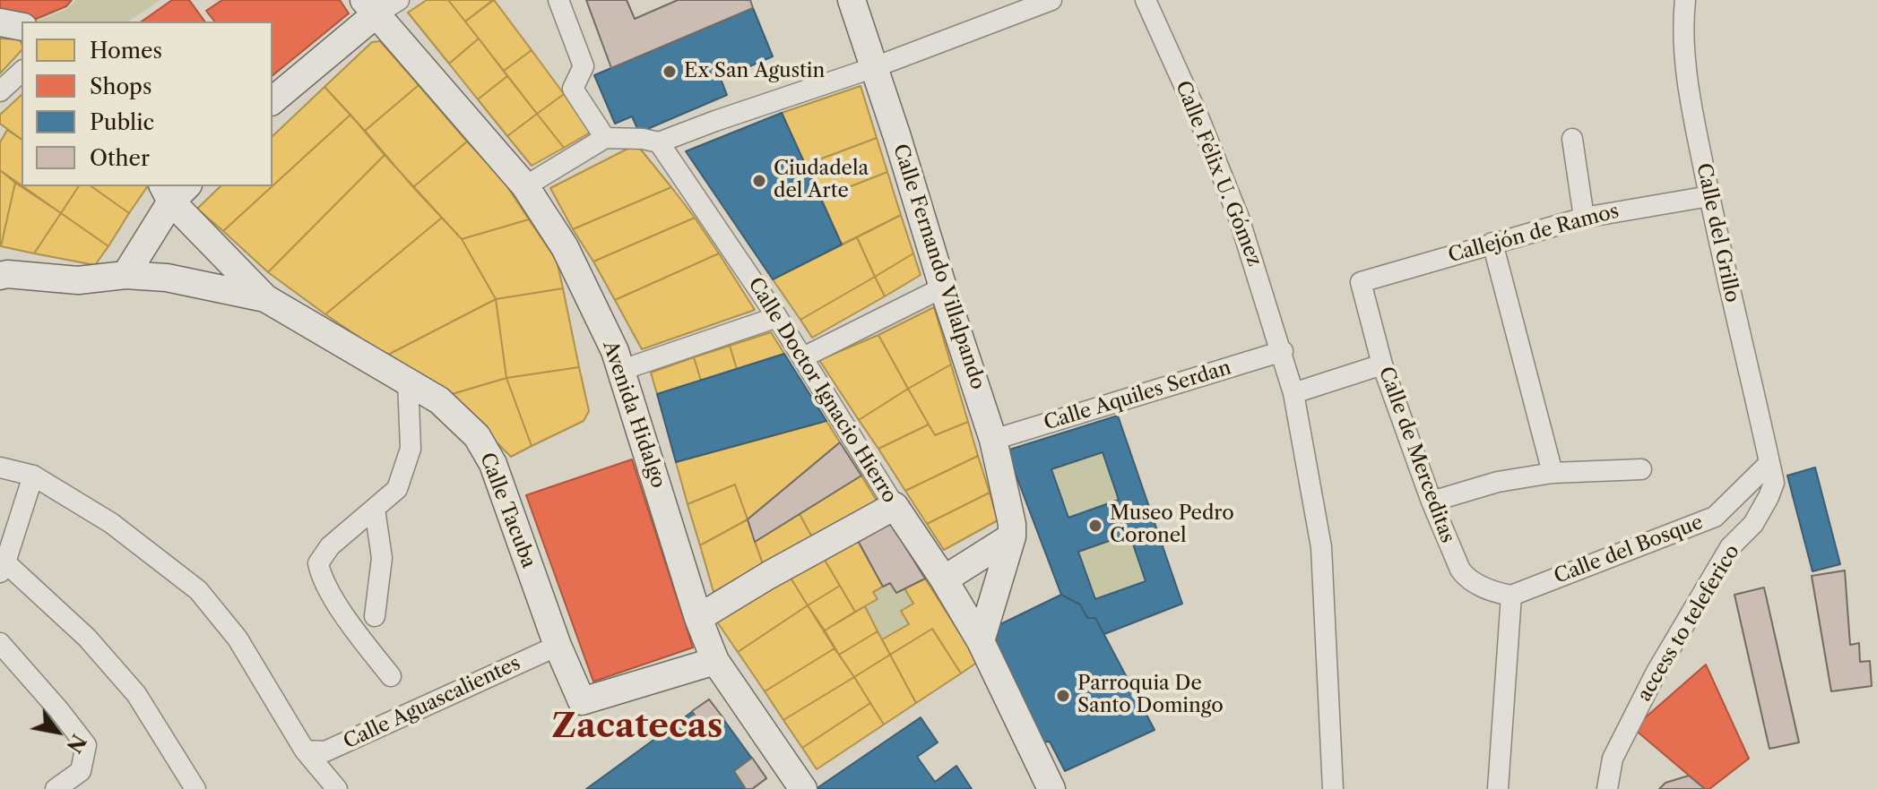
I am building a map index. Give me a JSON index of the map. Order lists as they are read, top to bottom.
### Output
{
  "streets": {
    "street": [
      "Calle Félix U. Gómez",
      "Calle del Grillo",
      "Callejón de Ramos",
      "Calle Fernando Villalpando",
      "Calle Doctor Ignacio Hierro",
      "Calle Aquiles Serdan",
      "Avenida Hidalgo",
      "Calle de Merceditas",
      "Calle Tacuba",
      "Calle del Bosque",
      "access to teleferico",
      "Calle Aguascalientes"
    ]
  },
  "crossings": [
    ["Calle Félix U. Gómez", "Calle Aquiles Serdan"],
    ["Calle del Grillo", "Callejón de Ramos"],
    ["Calle del Grillo", "Calle del Bosque"],
    ["Calle del Grillo", "access to teleferico"],
    ["Callejón de Ramos", "Calle de Merceditas"],
    ["Calle Fernando Villalpando", "Calle Aquiles Serdan"],
    ["Avenida Hidalgo", "Calle Tacuba"],
    ["Calle de Merceditas", "Calle del Bosque"],
    ["Calle Tacuba", "Calle Aguascalientes"],
    ["Calle del Bosque", "access to teleferico"]
  ],
  "districts": ["Zacatecas"],
  "places": [
    "Ex San Agustin",
    "Ciudadela del Arte",
    "Museo Pedro Coronel",
    "Parroquia De Santo Domingo"
  ],
  "legend": [
    "Homes",
    "Shops",
    "Public",
    "Other"
  ],
  "north": "bottom right"
}
